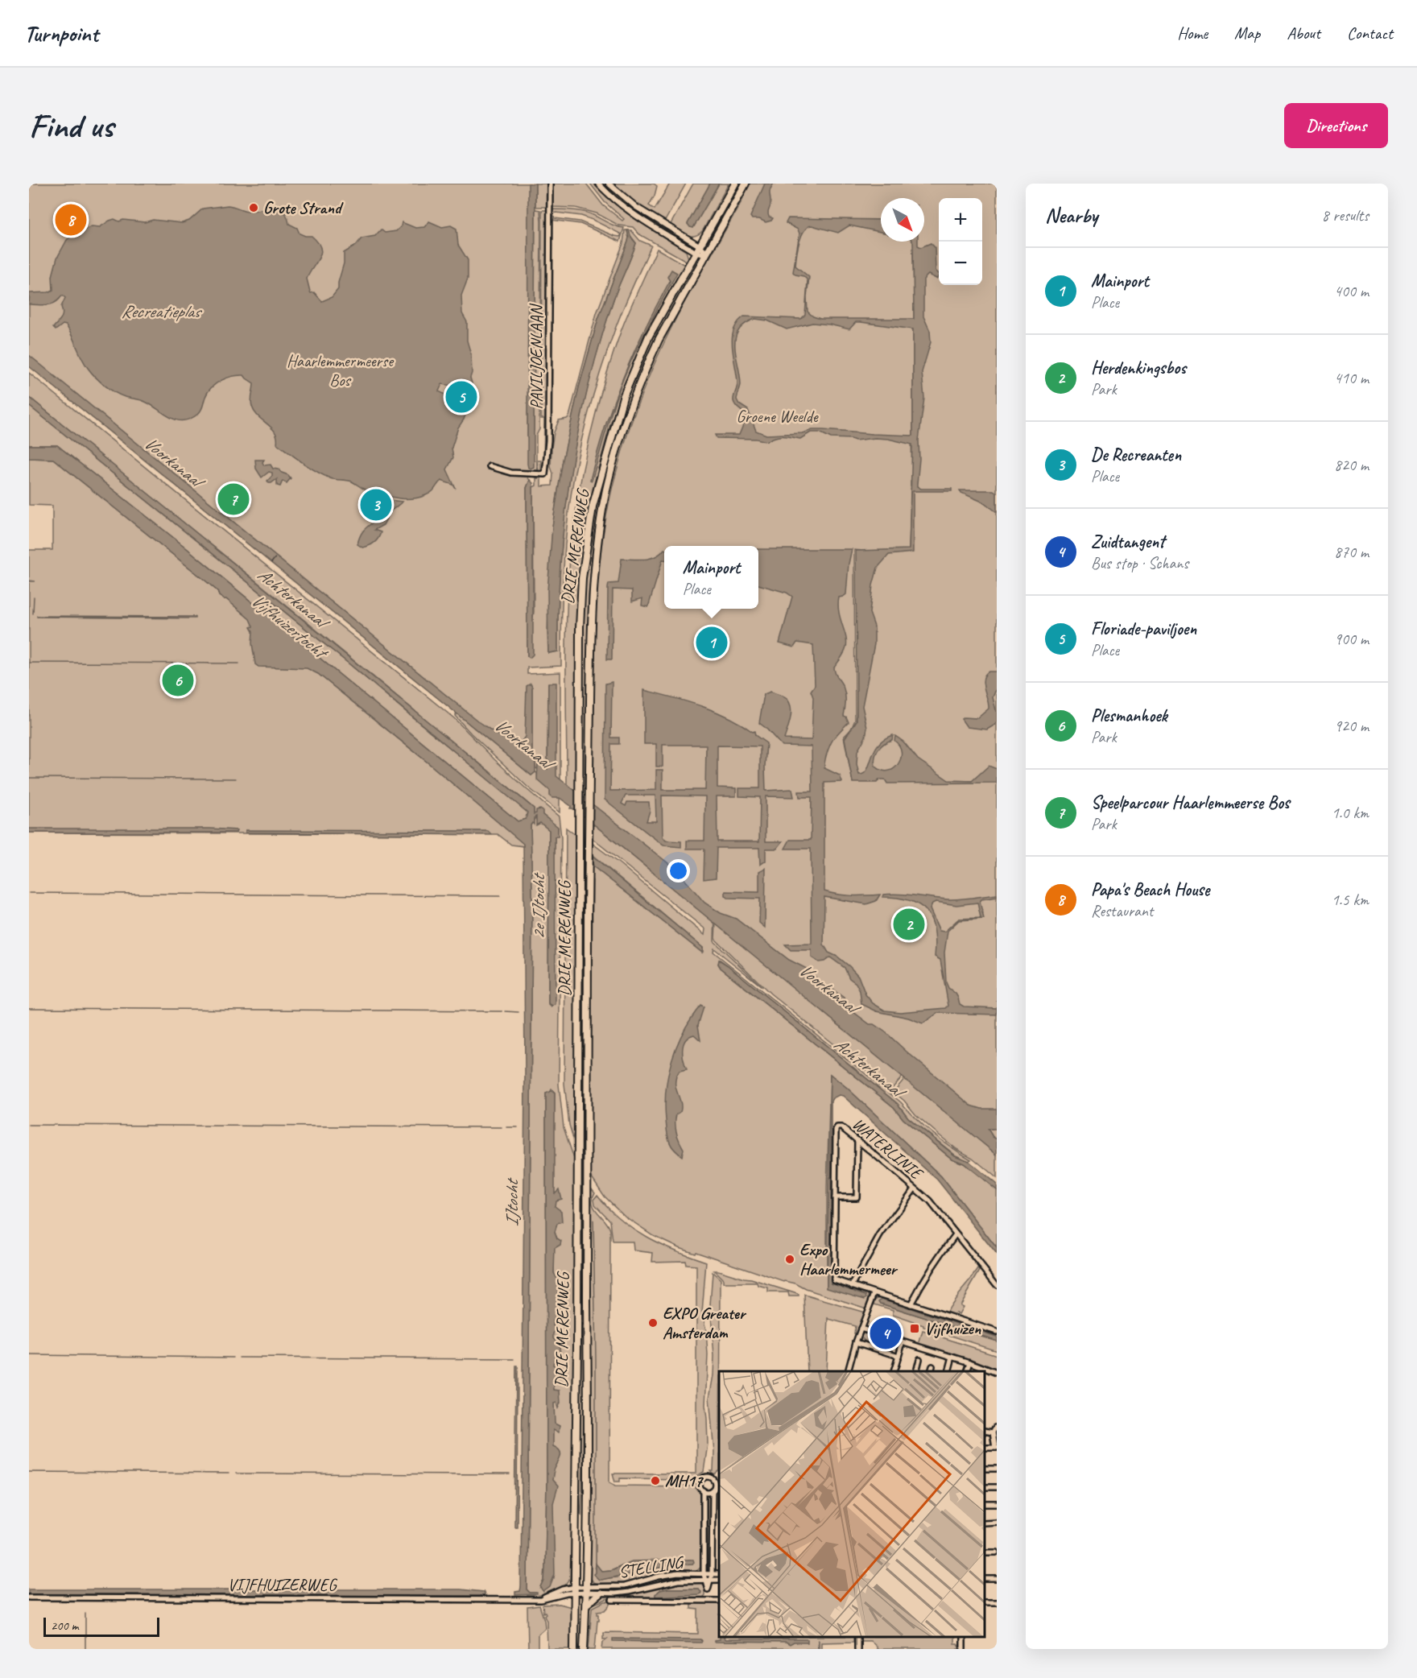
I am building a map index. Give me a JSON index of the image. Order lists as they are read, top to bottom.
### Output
{
  "streets": {
    "highway": ["DRIE MERENWEG"],
    "street": [
      "PAVILJOENLAAN",
      "WATERLINIE",
      "STELLING",
      "VIJFHUIZERWEG"
    ]
  },
  "crossings": [
    ["DRIE MERENWEG", "STELLING"],
    ["DRIE MERENWEG", "VIJFHUIZERWEG"],
    ["STELLING", "VIJFHUIZERWEG"]
  ],
  "water": [
    "Recreatieplas",
    "Voorkanaal",
    "Achterkanaal",
    "Vijfhuizertocht",
    "2e IJtocht",
    "IJtocht"
  ],
  "parks": ["Haarlemmermeerse Bos", "Groene Weelde"],
  "places": {
    "other": [
      "Grote Strand",
      "Expo Haarlemmermeer",
      "EXPO Greater Amsterdam",
      "MH17"
    ],
    "transit": ["Vijfhuizen"]
  },
  "scale_bar": "200 m",
  "north": "bottom right",
  "page": {
    "header": "Turnpoint",
    "nav": [
      "Home",
      "Map",
      "About",
      "Contact"
    ],
    "buttons": "Directions",
    "title": "Find us",
    "heading": ["Nearby", "8 results"],
    "map_buttons": ["+", "−"],
    "pins": [
      "8",
      "5",
      "7",
      "3",
      "1",
      "6",
      "2",
      "4"
    ],
    "list": [
      {
        "mark": "1",
        "name": "Mainport",
        "note": "Place",
        "value": "400 m"
      },
      {
        "mark": "2",
        "name": "Herdenkingsbos",
        "note": "Park",
        "value": "410 m"
      },
      {
        "mark": "3",
        "name": "De Recreanten",
        "note": "Place",
        "value": "820 m"
      },
      {
        "mark": "4",
        "name": "Zuidtangent",
        "note": "Bus stop · Schans",
        "value": "870 m"
      },
      {
        "mark": "5",
        "name": "Floriade-paviljoen",
        "note": "Place",
        "value": "900 m"
      },
      {
        "mark": "6",
        "name": "Plesmanhoek",
        "note": "Park",
        "value": "920 m"
      },
      {
        "mark": "7",
        "name": "Speelparcour Haarlemmeerse Bos",
        "note": "Park",
        "value": "1.0 km"
      },
      {
        "mark": "8",
        "name": "Papa's Beach House",
        "note": "Restaurant",
        "value": "1.5 km"
      }
    ],
    "popup": ["Mainport", "Place"],
    "scale": "200 m"
  }
}
